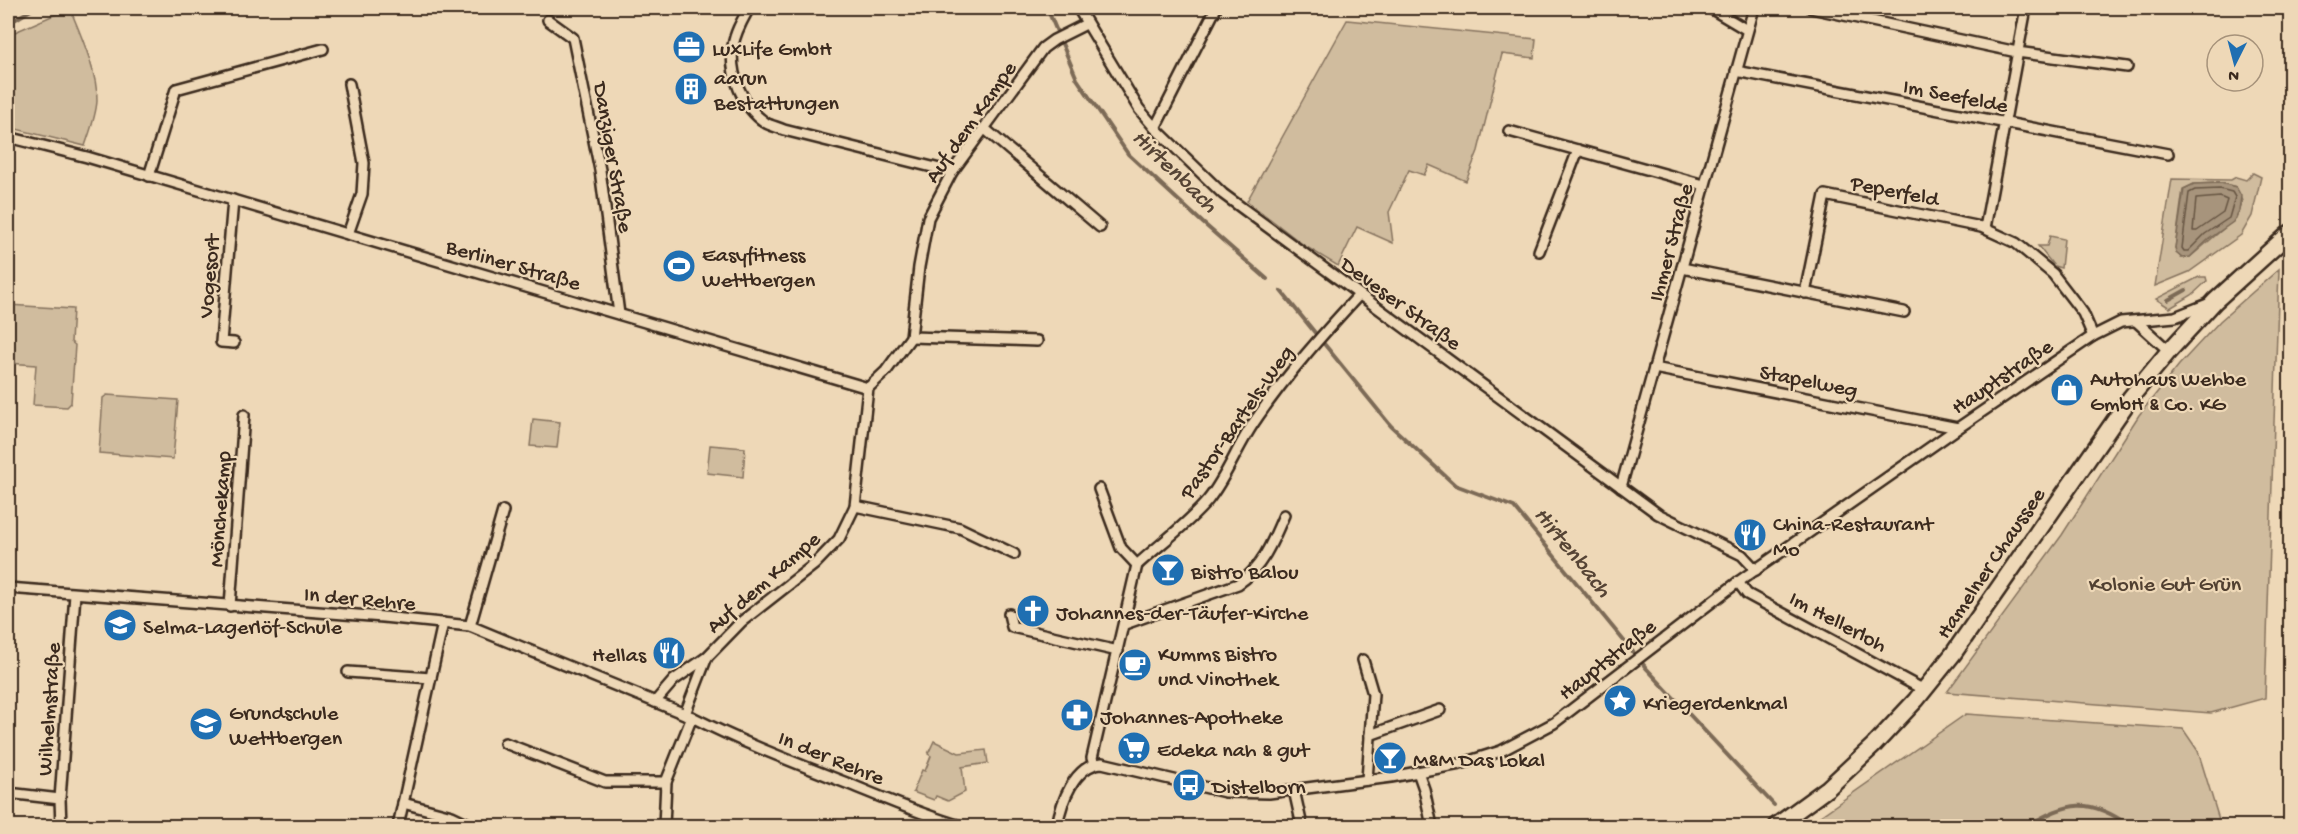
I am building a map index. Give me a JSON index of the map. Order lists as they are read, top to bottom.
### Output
{
  "streets": {
    "main road": ["Hamelner Chaussee"],
    "street": [
      "Im Seefelde",
      "Auf dem Kampe",
      "Danziger Straße",
      "Peperfeld",
      "Ihmer Straße",
      "Berliner Straße",
      "Vogesort",
      "Deveser Straße",
      "Hauptstraße",
      "Stapelweg",
      "Pastor-Bartels-Weg",
      "Mönchekamp",
      "In der Rehre",
      "Im Hellerloh",
      "Wilhelmstraße"
    ]
  },
  "crossings": [
    ["Im Seefelde", "Ihmer Straße"],
    ["Auf dem Kampe", "Berliner Straße"],
    ["Auf dem Kampe", "Deveser Straße"],
    ["Auf dem Kampe", "In der Rehre"],
    ["Danziger Straße", "Berliner Straße"],
    ["Peperfeld", "Hauptstraße"],
    ["Ihmer Straße", "Deveser Straße"],
    ["Ihmer Straße", "Stapelweg"],
    ["Berliner Straße", "Vogesort"],
    ["Deveser Straße", "Hauptstraße"],
    ["Deveser Straße", "Pastor-Bartels-Weg"],
    ["Hauptstraße", "Stapelweg"],
    ["Hauptstraße", "Hamelner Chaussee"],
    ["Hauptstraße", "Im Hellerloh"],
    ["Mönchekamp", "In der Rehre"],
    ["Hamelner Chaussee", "Im Hellerloh"],
    ["In der Rehre", "Wilhelmstraße"]
  ],
  "water": ["Hirtenbach"],
  "parks": ["Kolonie Gut Grün"],
  "places": {
    "office": ["LuxLife GmbH"],
    "building": ["aarun Bestattungen"],
    "sports": ["Easyfitness Wettbergen"],
    "shop": ["Autohaus Wehbe GmbH & Co. KG"],
    "restaurant": ["China-Restaurant Mo", "Hellas"],
    "bar": ["Bistro Balou", "M&M Das Lokal"],
    "church": ["Johannes-der-Täufer-Kirche"],
    "school or university": ["Selma-Lagerlöf-Schule", "Grundschule Wettbergen"],
    "cafe": ["Kumms Bistro und Vinothek"],
    "place": ["Kriegerdenkmal"],
    "pharmacy": ["Johannes-Apotheke"],
    "supermarket": ["Edeka nah & gut"],
    "bus stop": ["Distelborn"]
  },
  "north": "bottom"
}
